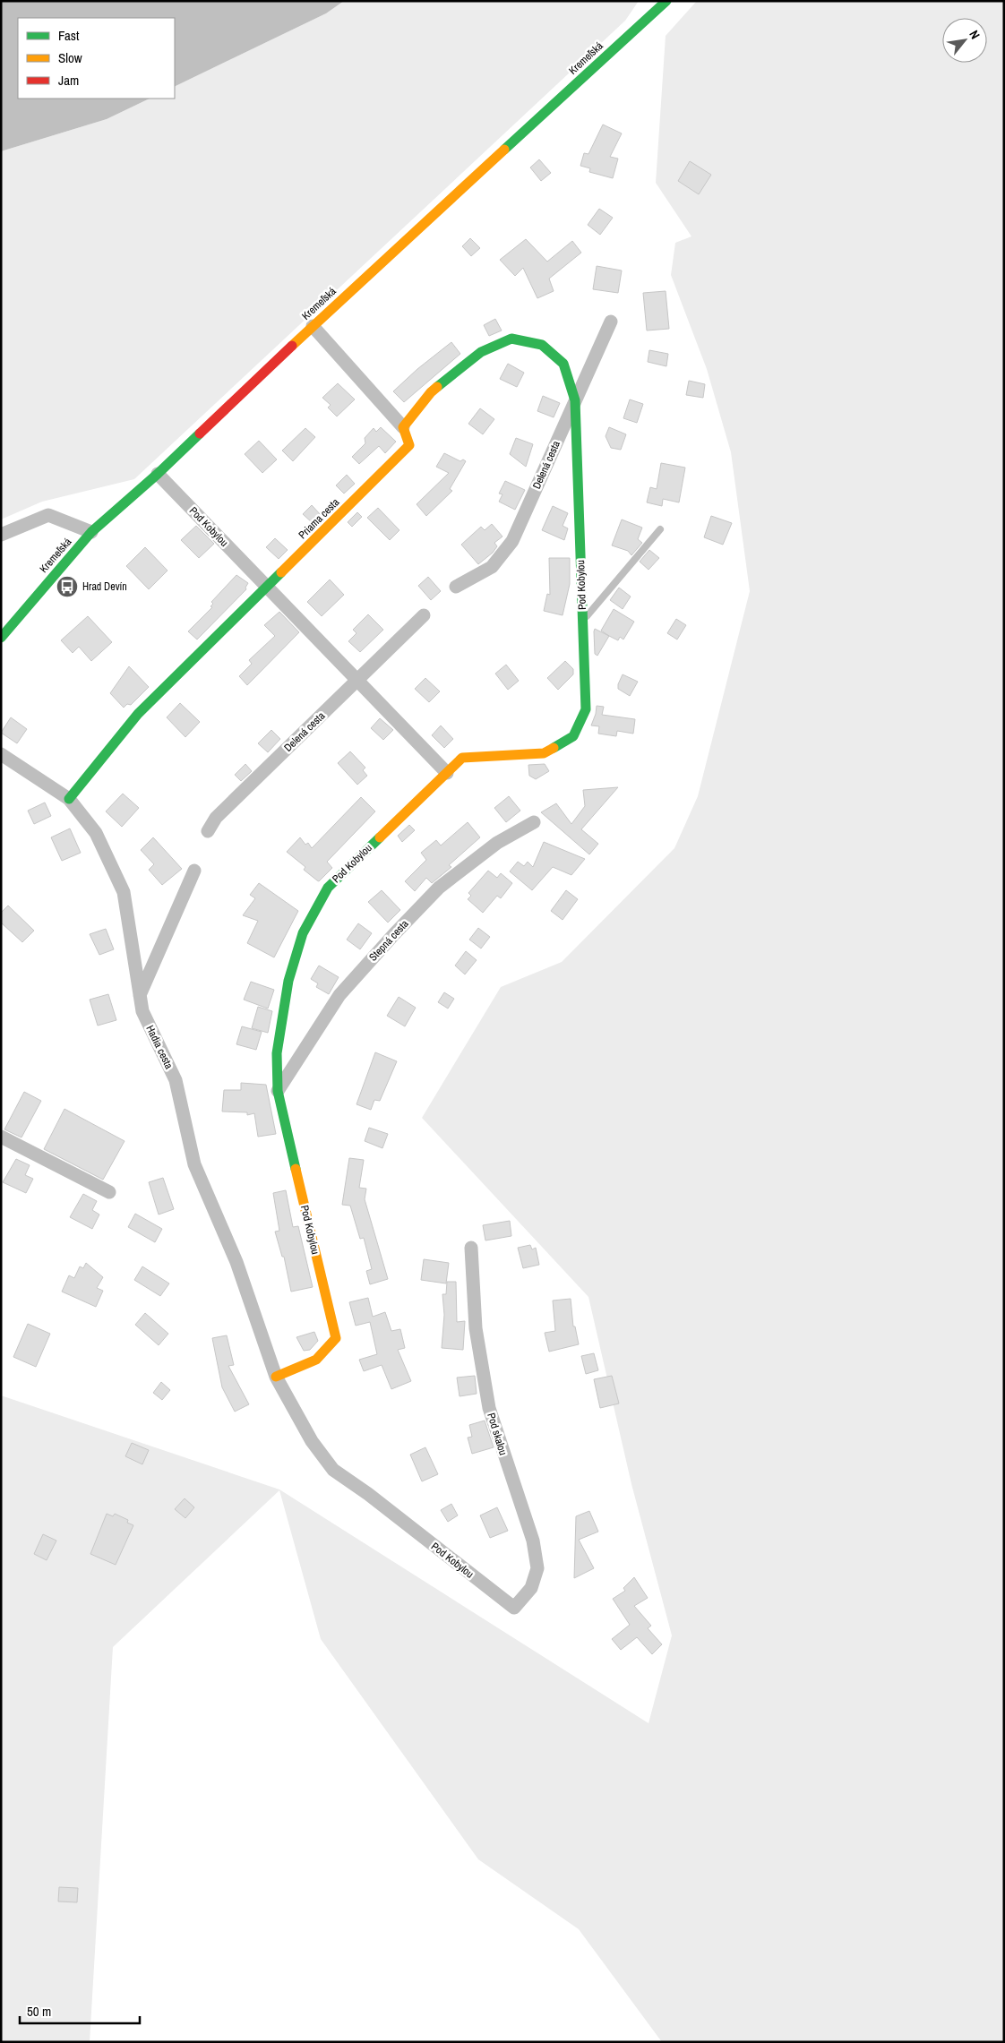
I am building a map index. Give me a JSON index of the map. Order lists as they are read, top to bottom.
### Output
{
  "streets": {
    "street": [
      "Kremeľská",
      "Delená cesta",
      "Priama cesta",
      "Pod Kobylou",
      "Stepná cesta",
      "Hadia cesta",
      "Pod skalou"
    ]
  },
  "crossings": [
    ["Kremeľská", "Pod Kobylou"],
    ["Delená cesta", "Pod Kobylou"],
    ["Priama cesta", "Pod Kobylou"],
    ["Priama cesta", "Hadia cesta"],
    ["Pod Kobylou", "Stepná cesta"],
    ["Pod Kobylou", "Hadia cesta"],
    ["Pod Kobylou", "Pod skalou"]
  ],
  "places": {
    "bus stop": ["Hrad Devín"]
  },
  "legend": ["Fast", "Slow", "Jam"],
  "scale_bar": "50 m",
  "north": "top right"
}
